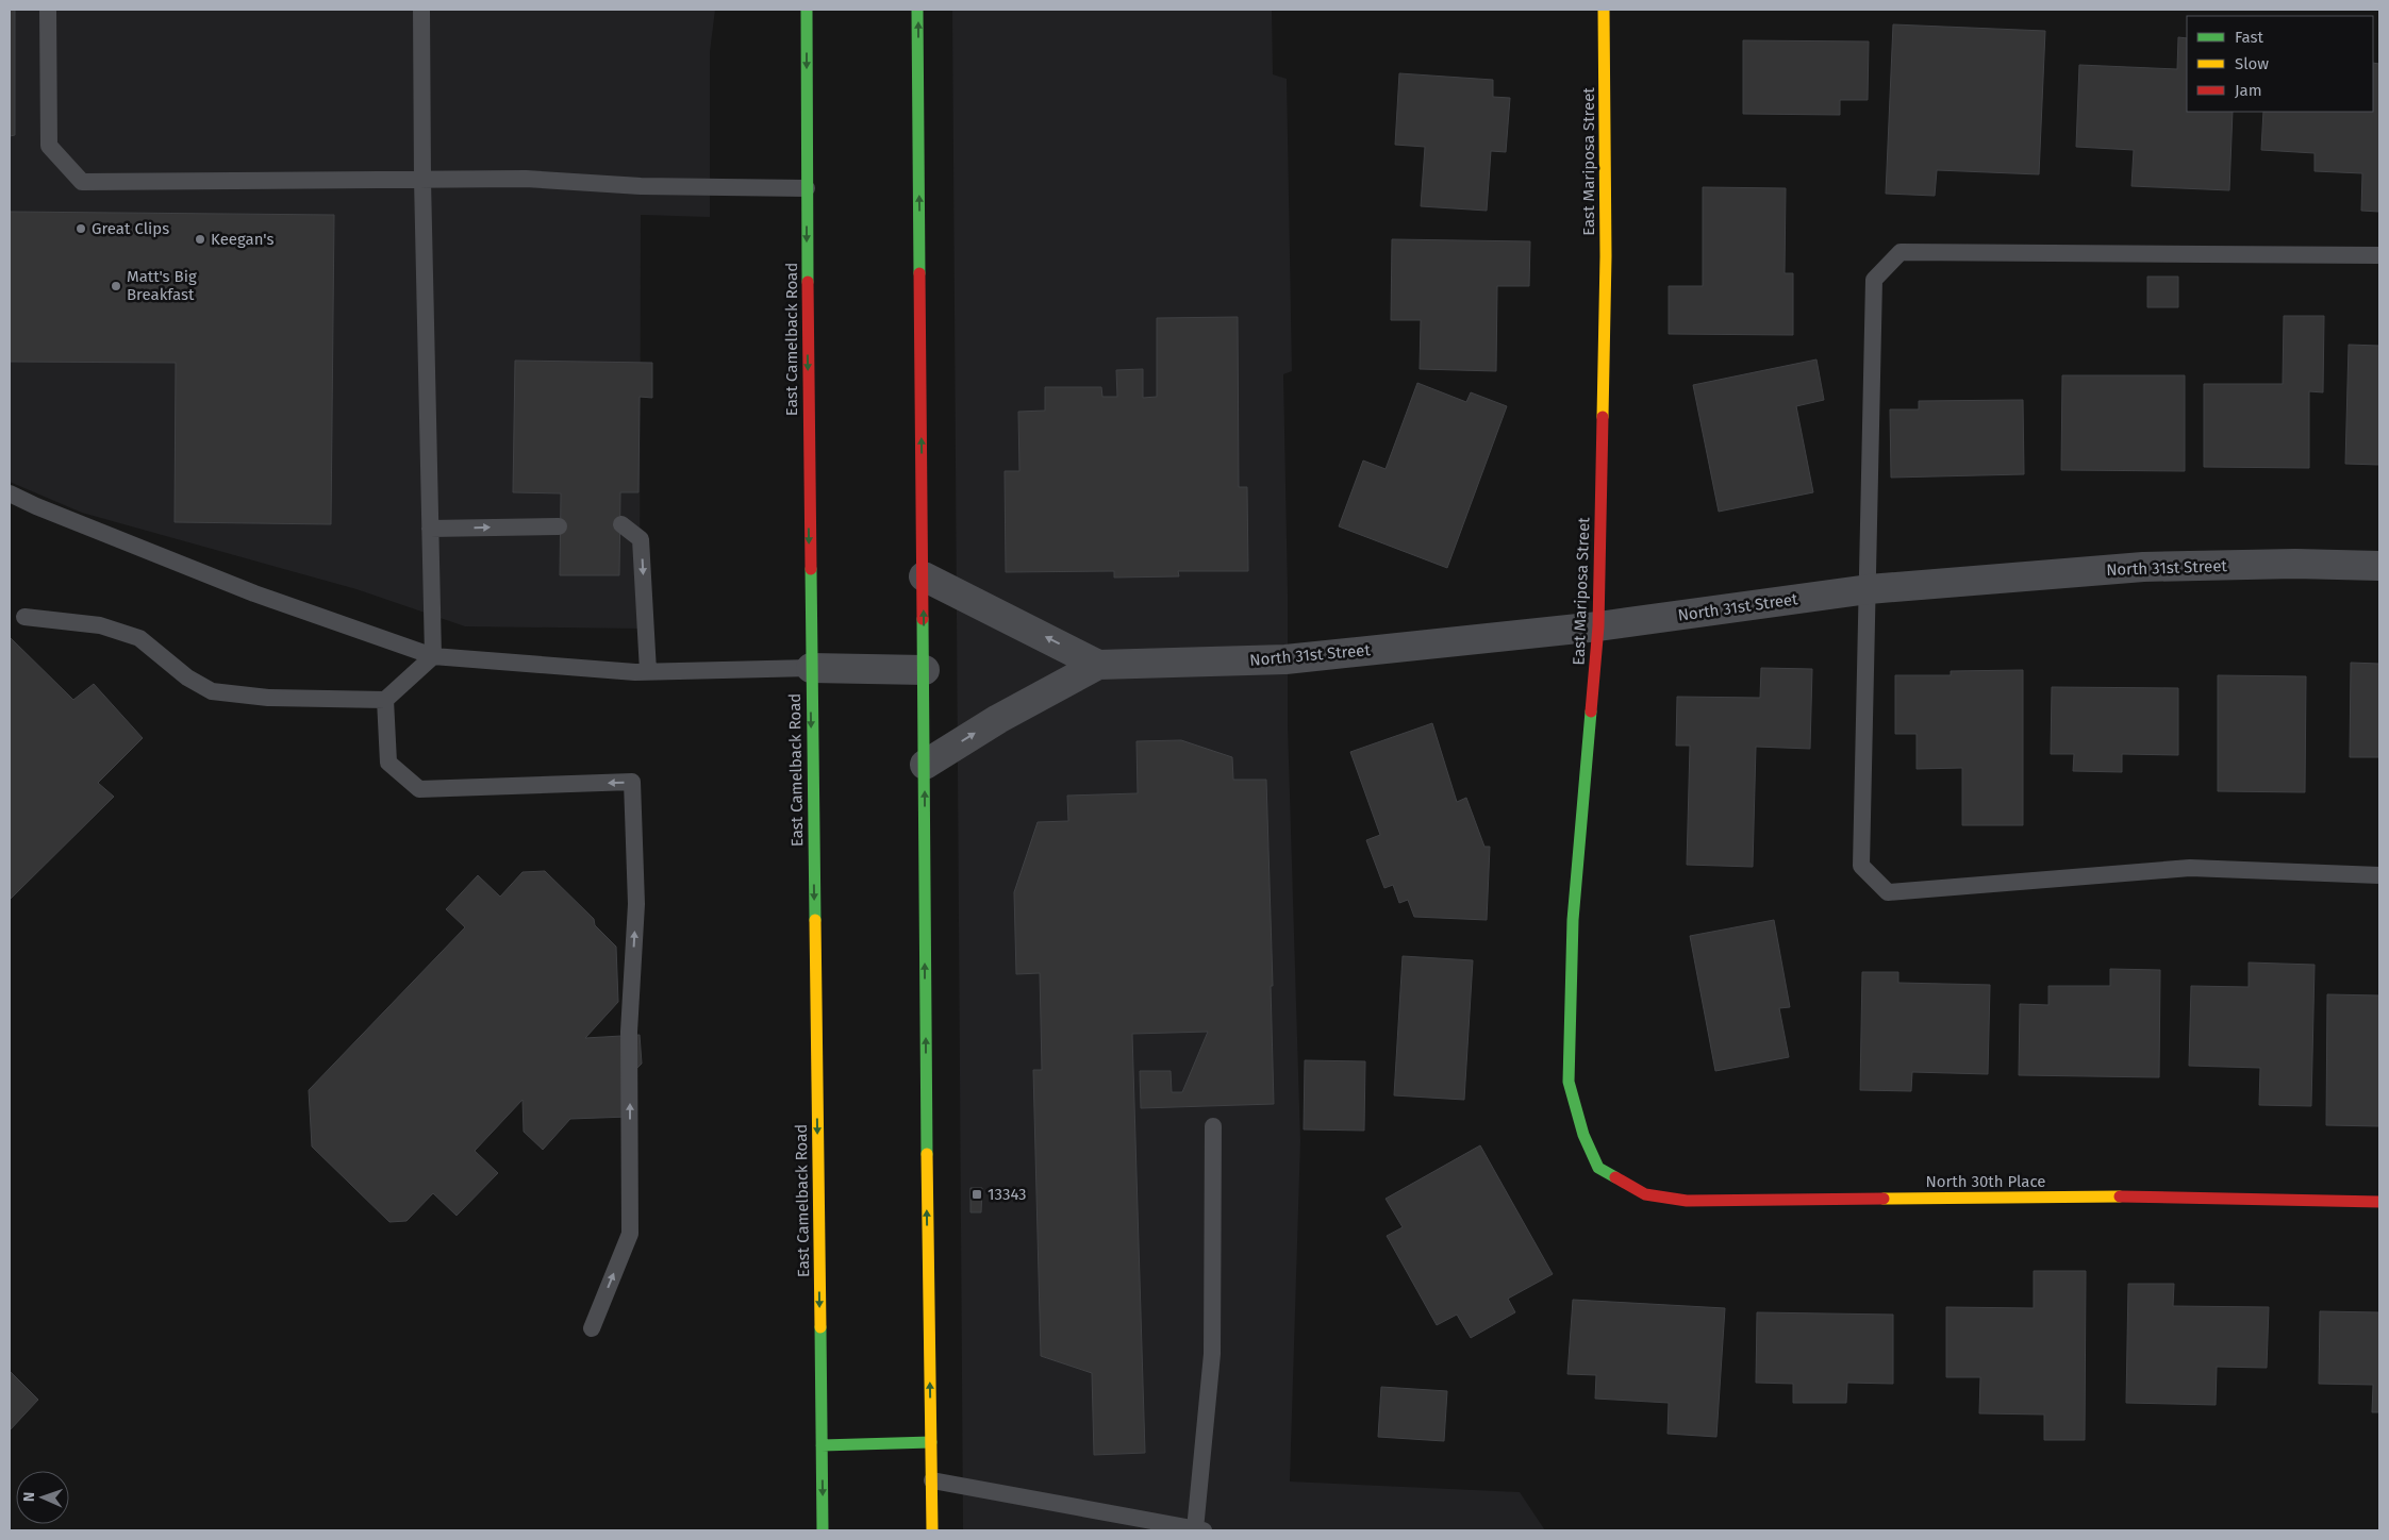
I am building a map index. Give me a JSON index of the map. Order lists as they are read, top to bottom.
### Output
{
  "streets": {
    "main road": ["East Mariposa Street", "East Camelback Road", "North 30th Place"],
    "street": ["North 31st Street"]
  },
  "crossings": [
    ["East Mariposa Street", "North 31st Street"],
    ["East Mariposa Street", "North 30th Place"]
  ],
  "one_way": ["East Camelback Road"],
  "places": {
    "other": ["Great Clips", "Keegan's", "Matt's Big Breakfast"],
    "transit": ["13343"]
  },
  "legend": ["Fast", "Slow", "Jam"],
  "north": "left"
}
